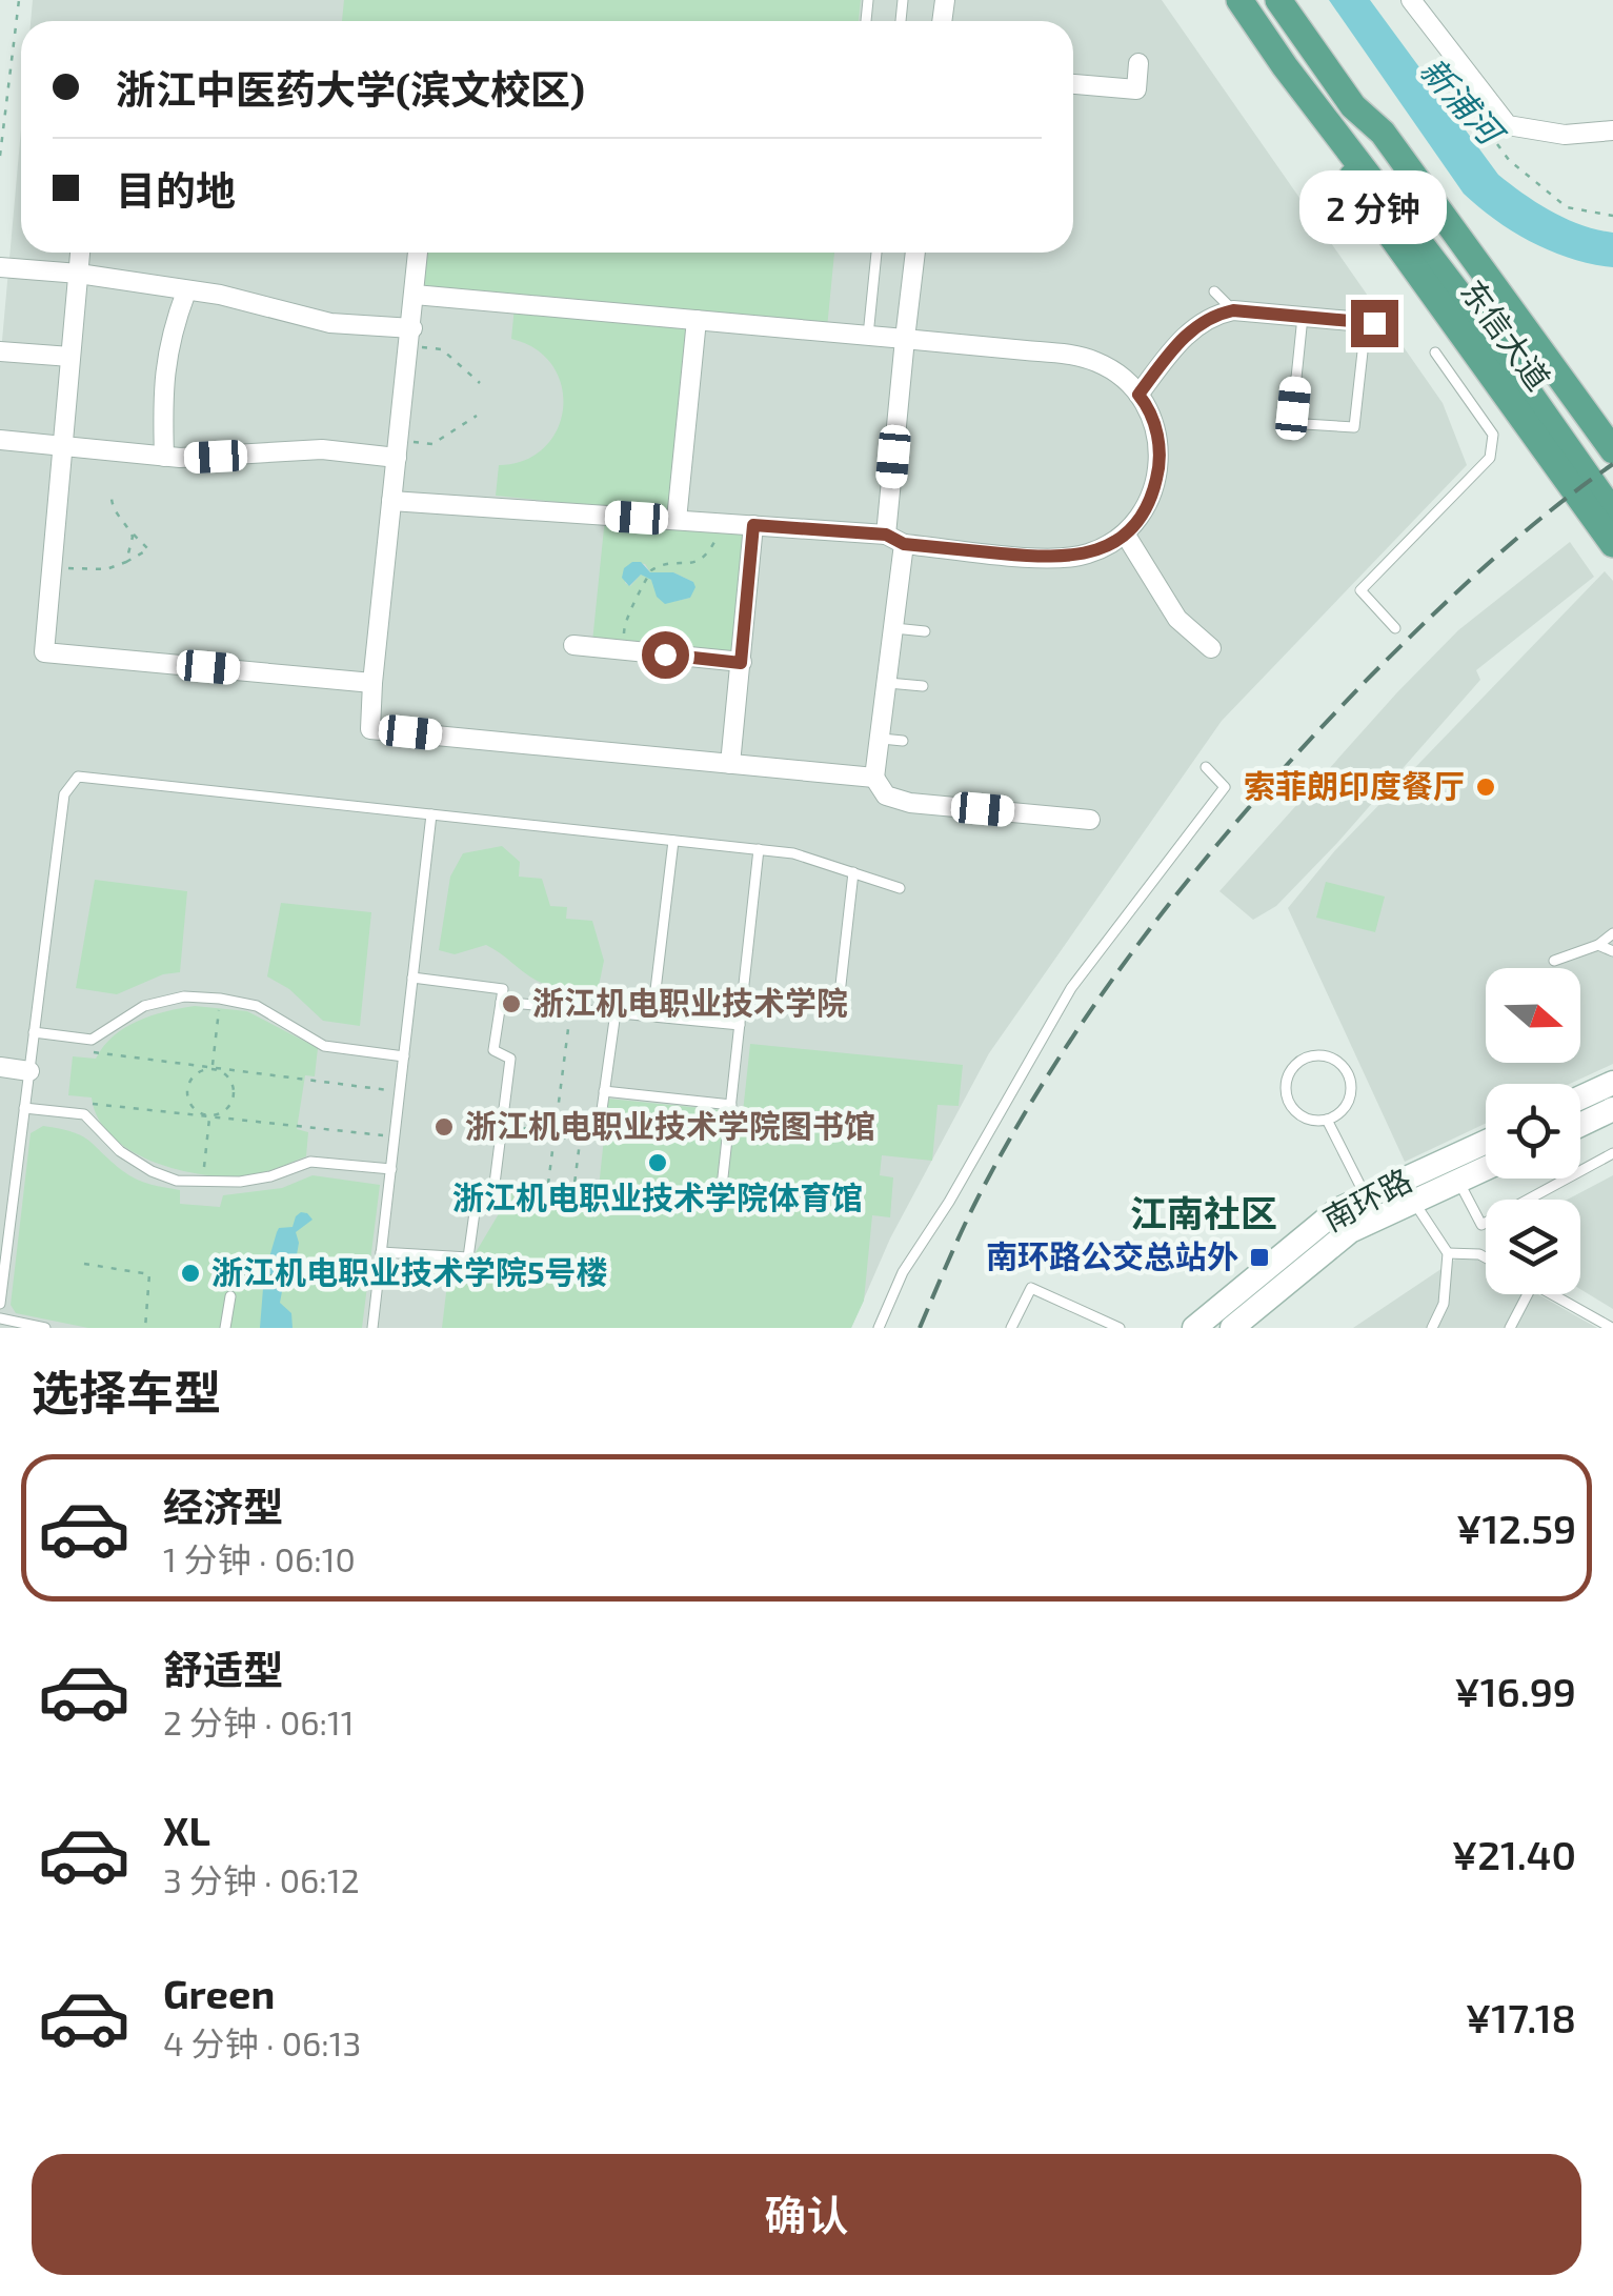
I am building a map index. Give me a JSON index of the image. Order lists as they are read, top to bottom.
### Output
{
  "streets": {
    "main road": ["东信大道", "南环路"]
  },
  "districts": ["江南社区"],
  "water": ["新浦河"],
  "places": {
    "other": [
      "索菲朗印度餐厅",
      "浙江机电职业技术学院",
      "浙江机电职业技术学院图书馆",
      "浙江机电职业技术学院体育馆",
      "浙江机电职业技术学院5号楼"
    ],
    "transit": ["南环路公交总站外"]
  },
  "north": "right",
  "page": {
    "banner": ["浙江中医药大学(滨文校区)", "目的地"],
    "bubble": "2 分钟",
    "heading": "选择车型",
    "list": [
      {
        "name": "经济型",
        "note": "1 分钟 · 06:10",
        "value": "¥12.59"
      },
      {
        "name": "舒适型",
        "note": "2 分钟 · 06:11",
        "value": "¥16.99"
      },
      {
        "name": "XL",
        "note": "3 分钟 · 06:12",
        "value": "¥21.40"
      },
      {
        "name": "Green",
        "note": "4 分钟 · 06:13",
        "value": "¥17.18"
      }
    ],
    "buttons": "确认"
  }
}
